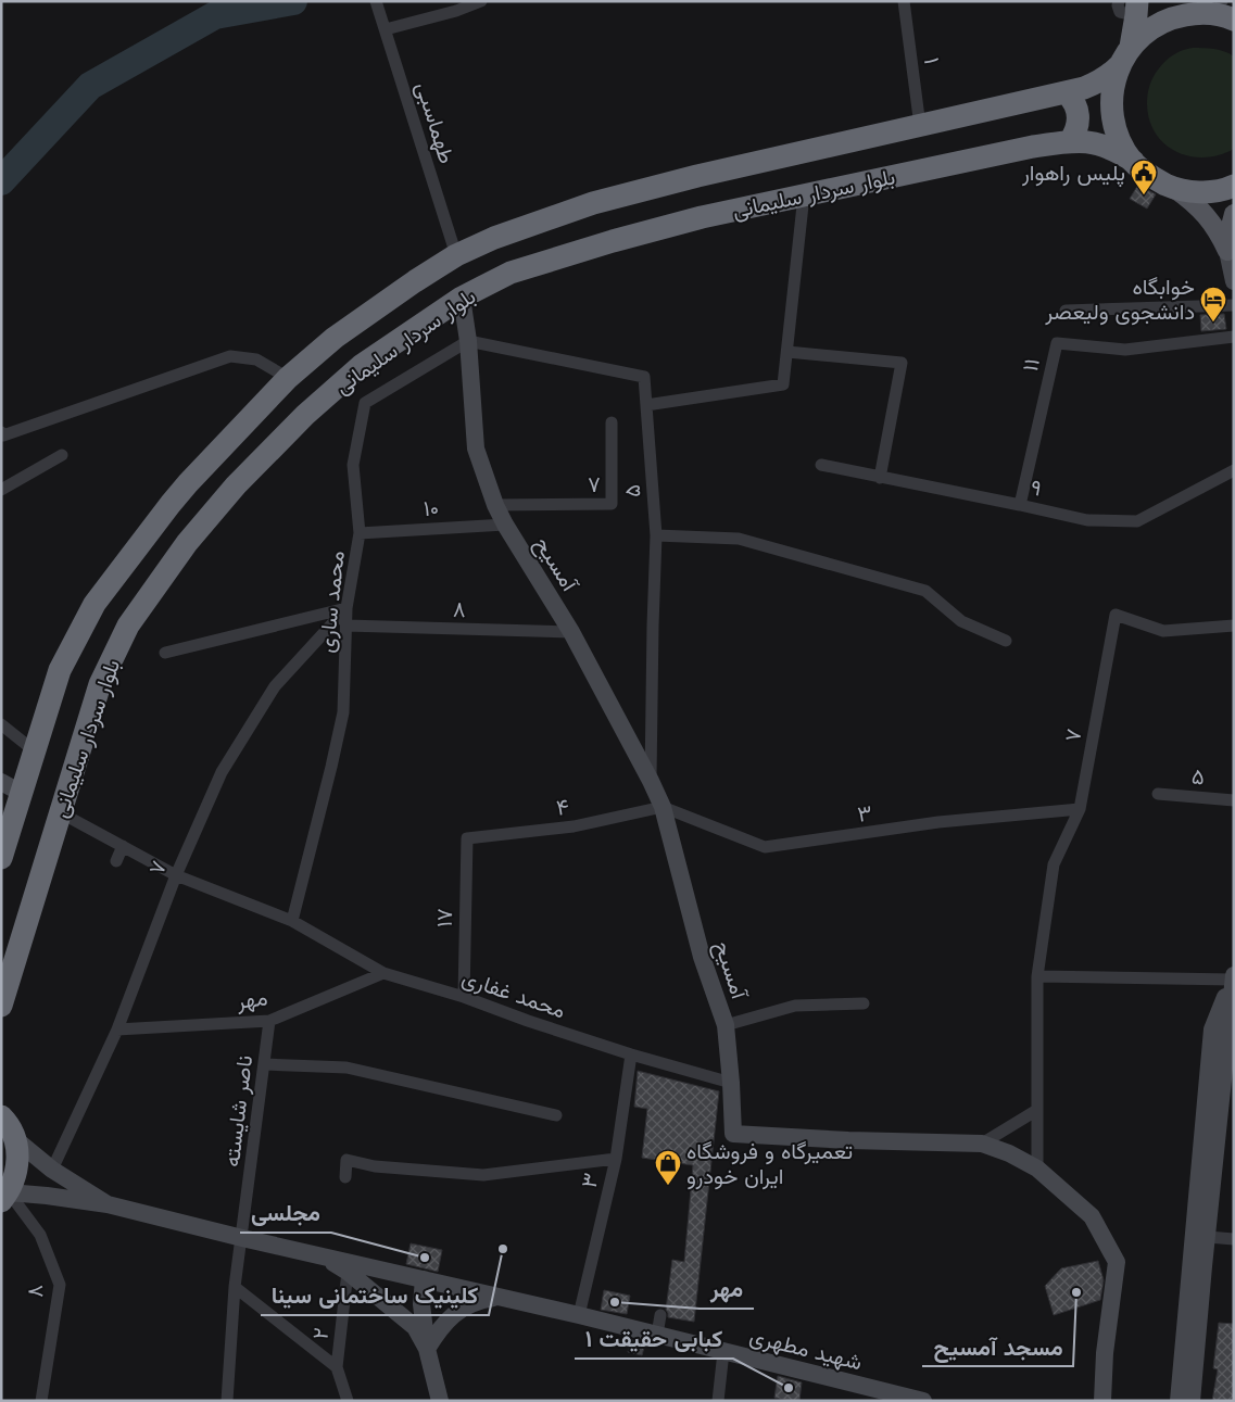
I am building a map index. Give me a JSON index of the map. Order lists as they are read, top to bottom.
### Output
{
  "streets": {
    "highway": ["بلوار سردار سلیمانی"],
    "main road": ["آمسیح", "شهید مطهری"],
    "street": [
      "۱",
      "طهماسبی",
      "۱۱",
      "۷",
      "۹",
      "۵",
      "۱۰",
      "محمد ساری",
      "۸",
      "۴",
      "۳",
      "۱۷",
      "محمد غفاری",
      "مهر",
      "ناصر شایسته",
      "۲"
    ]
  },
  "crossings": [
    ["۱", "بلوار سردار سلیمانی"],
    ["طهماسبی", "بلوار سردار سلیمانی"],
    ["بلوار سردار سلیمانی", "آمسیح"],
    ["بلوار سردار سلیمانی", "محمد غفاری"],
    ["۱۱", "۹"],
    ["۷", "آمسیح"],
    ["۷", "محمد ساری"],
    ["۷", "۳"],
    ["۷", "محمد غفاری"],
    ["۷", "مهر"],
    ["۵", "آمسیح"],
    ["۵", "محمد ساری"],
    ["۱۰", "آمسیح"],
    ["۱۰", "محمد ساری"],
    ["آمسیح", "محمد ساری"],
    ["آمسیح", "۸"],
    ["آمسیح", "۴"],
    ["آمسیح", "۳"],
    ["آمسیح", "محمد غفاری"],
    ["محمد ساری", "۸"],
    ["محمد ساری", "محمد غفاری"],
    ["۴", "۳"],
    ["۴", "۱۷"],
    ["۳", "محمد غفاری"],
    ["۳", "شهید مطهری"],
    ["۱۷", "محمد غفاری"],
    ["محمد غفاری", "مهر"],
    ["مهر", "ناصر شایسته"],
    ["ناصر شایسته", "شهید مطهری"]
  ],
  "places": {
    "public building": ["پلیس راهوار"],
    "hotel": ["خوابگاه دانشجوی ولیعصر"],
    "shop": ["تعمیرگاه و فروشگاه ایران خودرو"],
    "other": [
      "کلینیک ساختمانی سینا",
      "مجلسی",
      "مسجد آمسیح",
      "مهر",
      "کبابی حقیقت ۱"
    ]
  }
}
